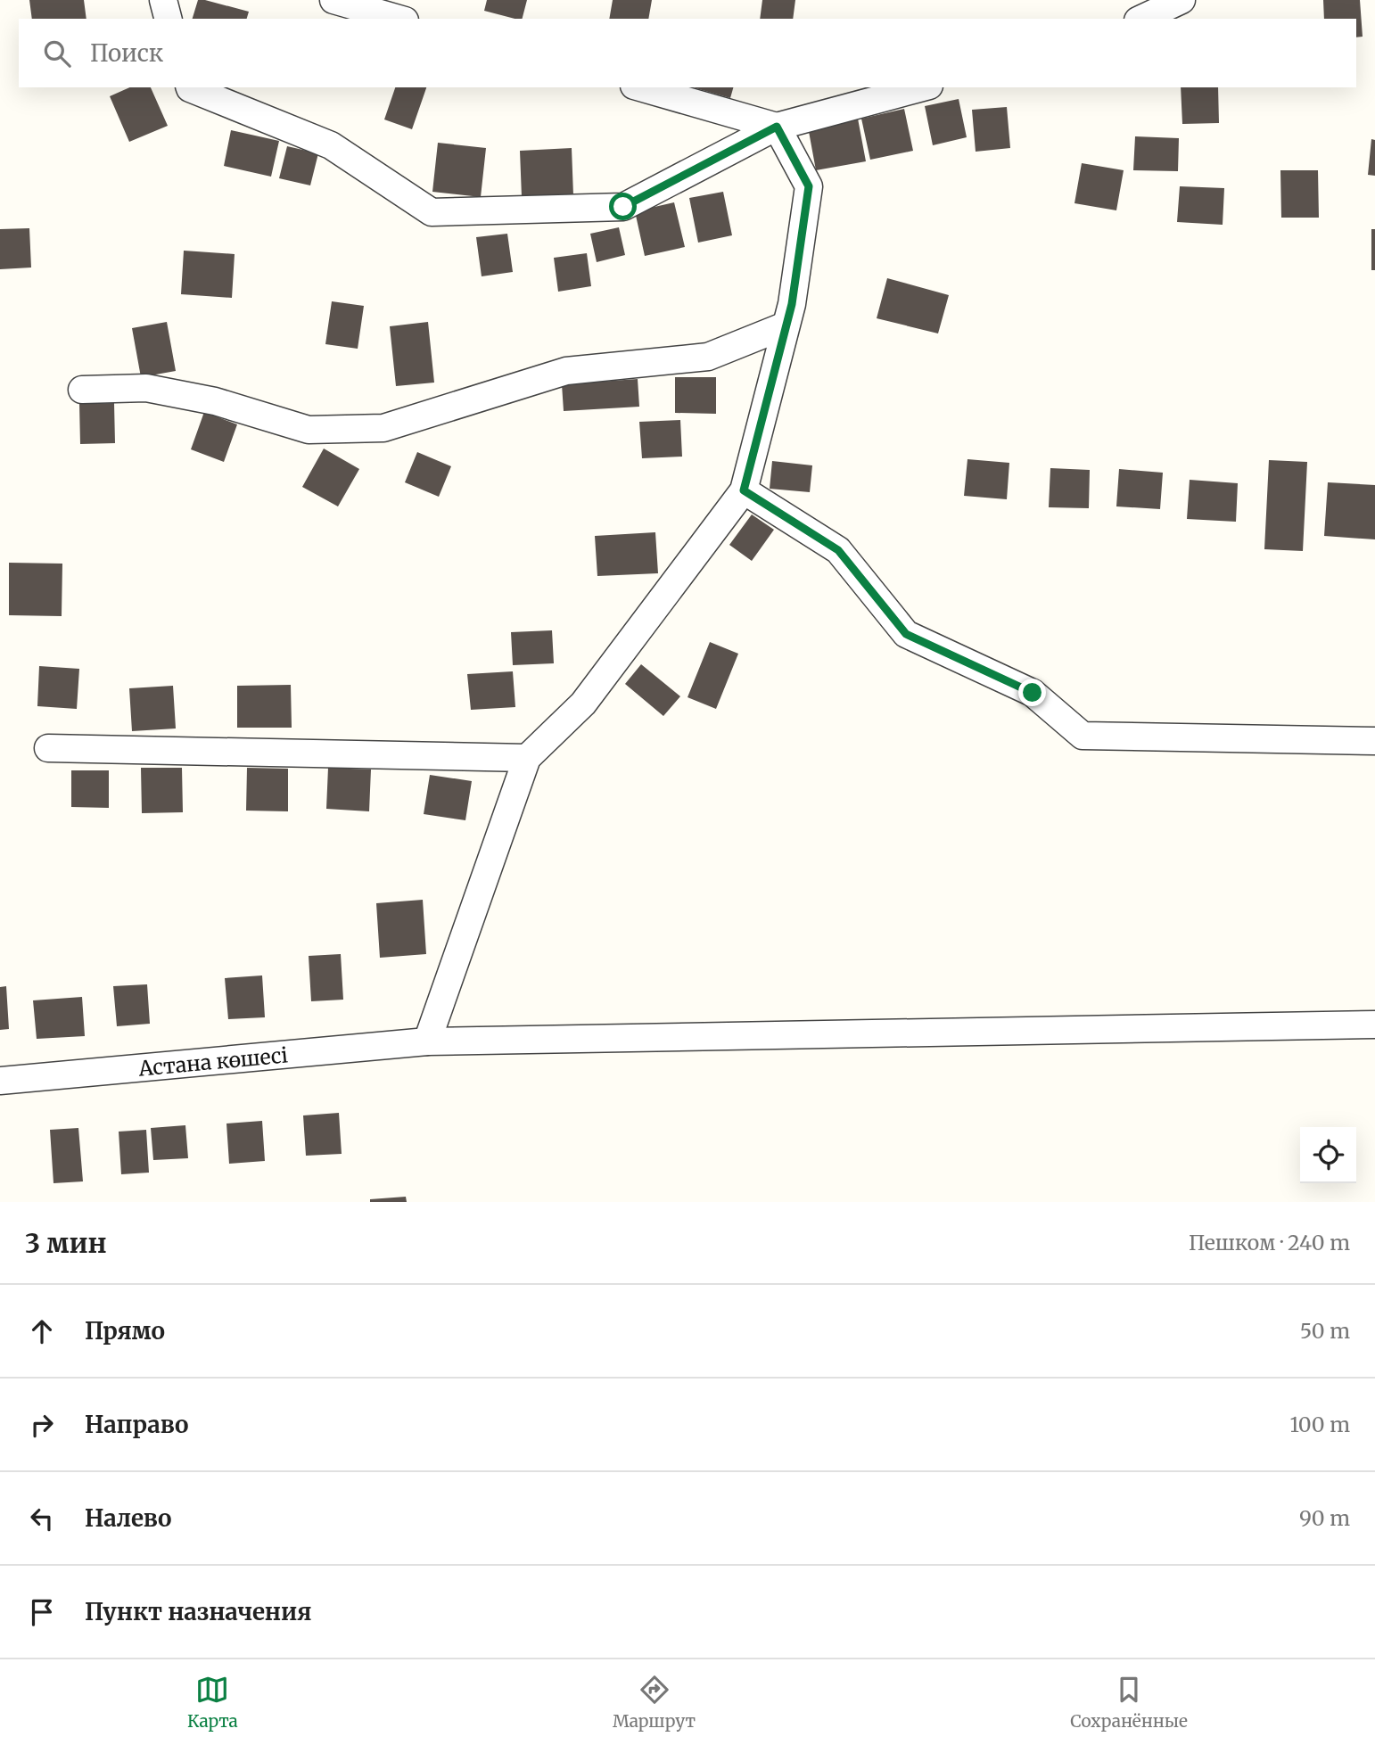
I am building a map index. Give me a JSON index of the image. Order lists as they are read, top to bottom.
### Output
{
  "streets": {
    "street": ["Астана көшесі"]
  },
  "page": {
    "search": "Поиск",
    "heading": ["3 мин", "Пешком · 240 m"],
    "list": [
      ["Прямо", "50 m"],
      ["Направо", "100 m"],
      ["Налево", "90 m"],
      "Пункт назначения"
    ],
    "nav": ["Карта", "Маршрут", "Сохранённые"]
  }
}
